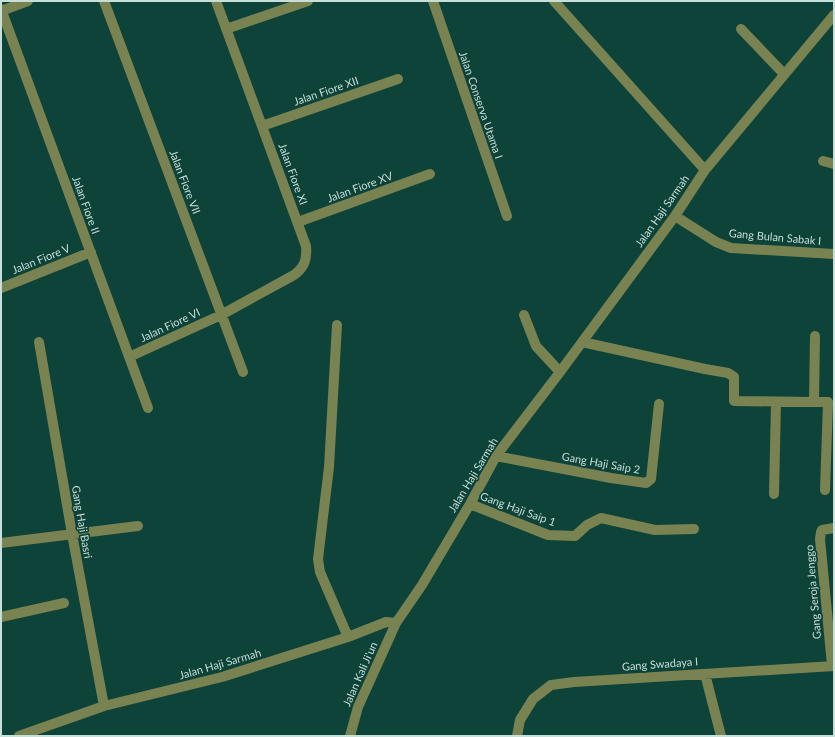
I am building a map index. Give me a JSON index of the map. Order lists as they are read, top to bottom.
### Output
{
  "streets": {
    "street": [
      "Jalan Fiore XII",
      "Jalan Conserva Utama I",
      "Jalan Fiore XI",
      "Jalan Fiore VII",
      "Jalan Fiore XV",
      "Jalan Fiore II",
      "Jalan Haji Sarmah",
      "Gang Bulan Sabak I",
      "Jalan Fiore V",
      "Jalan Fiore VI",
      "Gang Haji Saip 2",
      "Gang Haji Saip 1",
      "Gang Haji Basri",
      "Gang Seroja Jenggo",
      "Gang Swadaya I",
      "Jalan Kali Ji'un"
    ]
  },
  "crossings": [
    ["Jalan Fiore XII", "Jalan Fiore XI"],
    ["Jalan Fiore XI", "Jalan Fiore VII"],
    ["Jalan Fiore XI", "Jalan Fiore XV"],
    ["Jalan Fiore XI", "Jalan Fiore VI"],
    ["Jalan Fiore VII", "Jalan Fiore VI"],
    ["Jalan Fiore II", "Jalan Fiore V"],
    ["Jalan Fiore II", "Jalan Fiore VI"],
    ["Jalan Haji Sarmah", "Gang Bulan Sabak I"],
    ["Jalan Haji Sarmah", "Gang Haji Saip 2"],
    ["Jalan Haji Sarmah", "Gang Haji Saip 1"],
    ["Jalan Haji Sarmah", "Gang Haji Basri"],
    ["Jalan Haji Sarmah", "Jalan Kali Ji'un"],
    ["Gang Seroja Jenggo", "Gang Swadaya I"]
  ]
}
